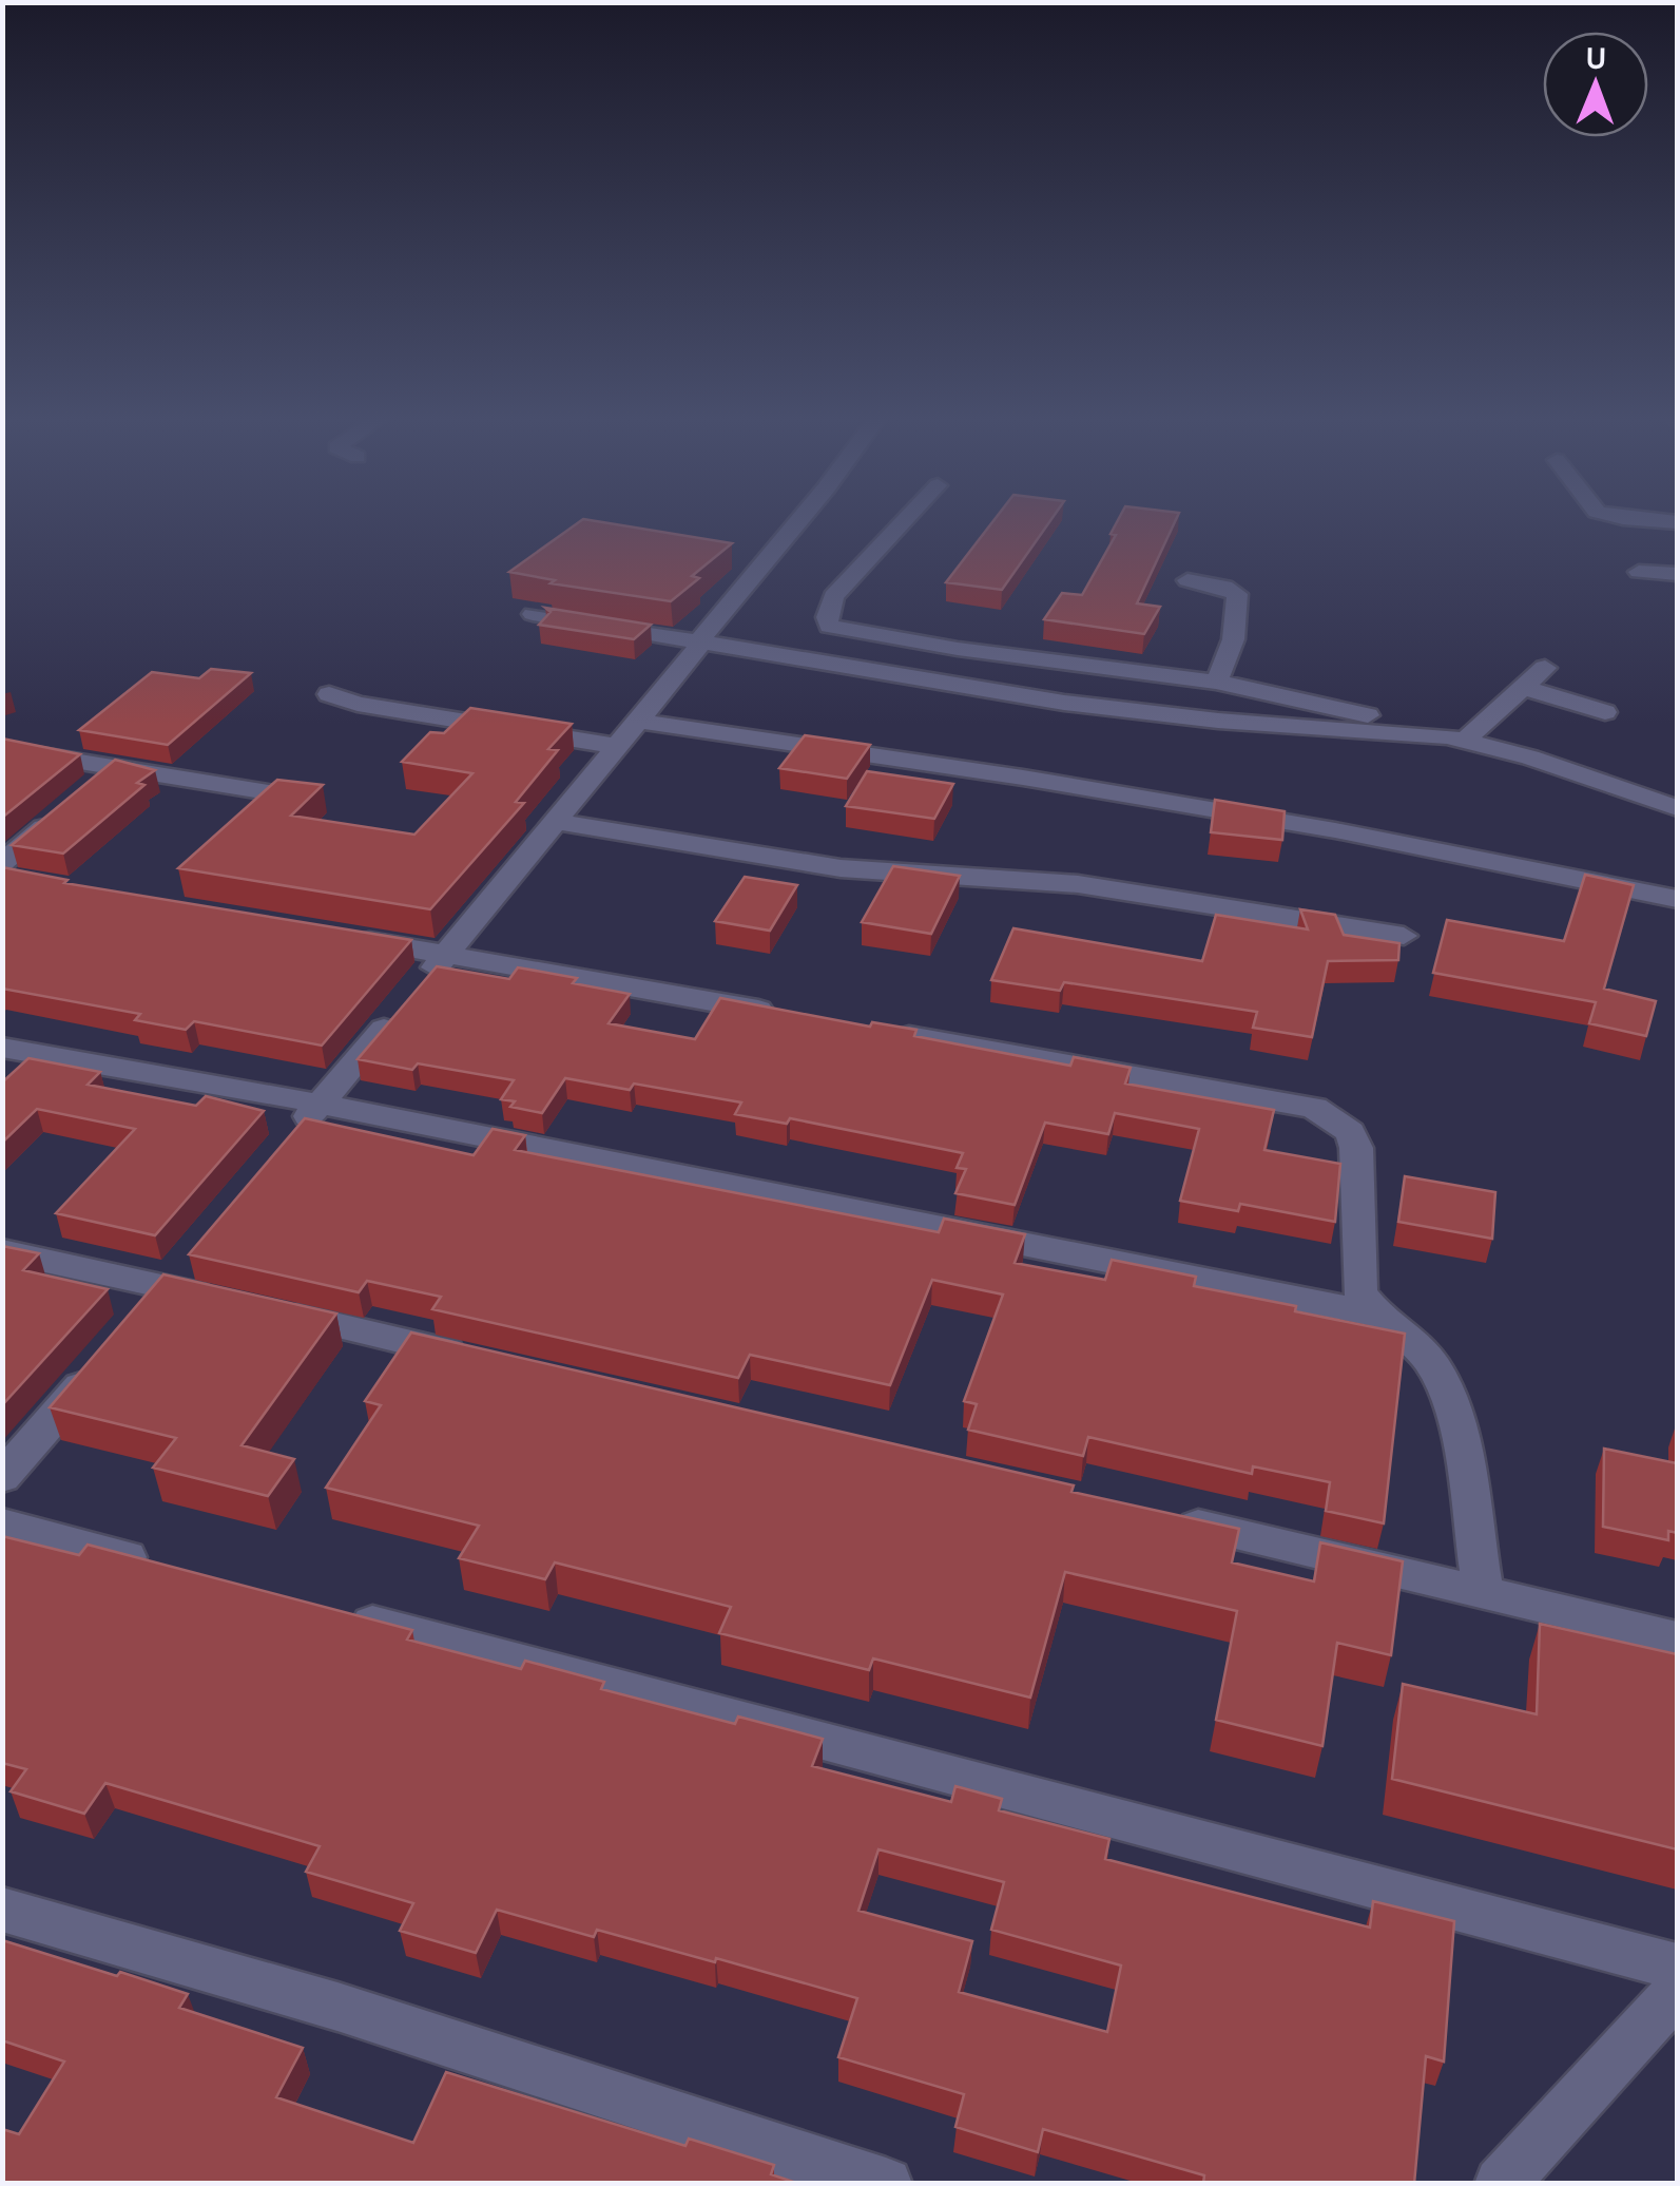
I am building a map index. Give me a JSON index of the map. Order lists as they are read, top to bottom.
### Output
{
  "north": "top"
}
